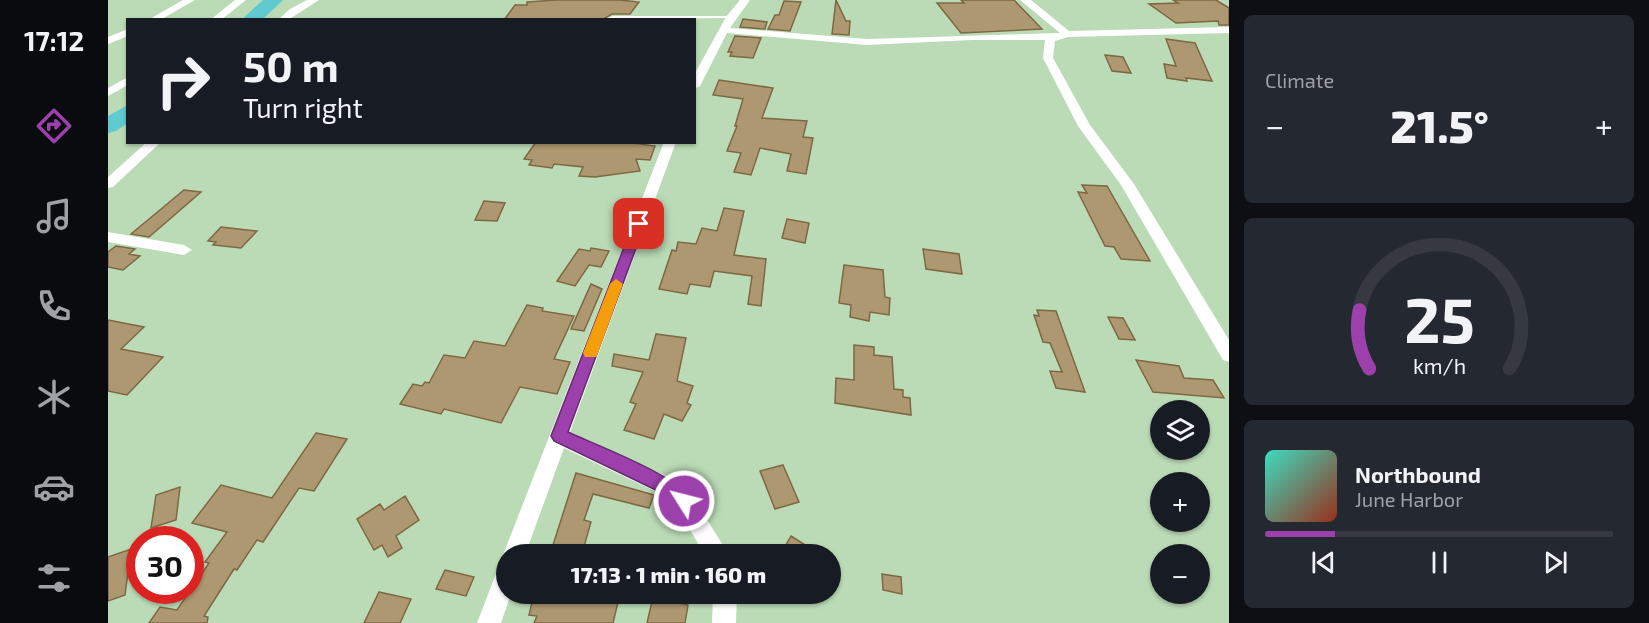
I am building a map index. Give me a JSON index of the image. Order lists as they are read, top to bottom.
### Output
{
  "page": {
    "tabs": "17:12",
    "tile": "Climate",
    "turn": ["50 m", "Turn right"],
    "heat": ["−", "21.5°", "+"],
    "map_buttons": ["+", "−"],
    "song": ["Northbound", "June Harbor"],
    "limit": "30",
    "trip": "17:13 · 1 min · 160 m",
    "gauge": ["25", "km/h"]
  }
}
